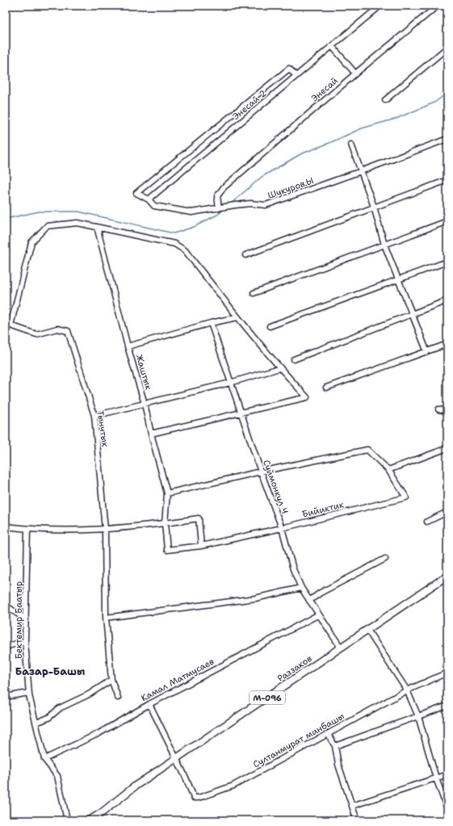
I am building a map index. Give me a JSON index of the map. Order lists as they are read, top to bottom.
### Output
{
  "streets": {
    "main road": ["Раззаков", "М-096"],
    "street": [
      "Энесай",
      "Энесай 2",
      "Шукуров.Ы",
      "Жаштык",
      "Тынчтык",
      "Суймонкул Ч",
      "Бийиктик",
      "Бектемир Баатыр",
      "Камал Матмусаев",
      "Султанмурат минбашы"
    ]
  },
  "crossings": [
    ["Энесай", "Шукуров.Ы"],
    ["Энесай 2", "Шукуров.Ы"],
    ["Жаштык", "Тынчтык"],
    ["Жаштык", "Бийиктик"],
    ["Суймонкул Ч", "Бийиктик"],
    ["Суймонкул Ч", "Раззаков"],
    ["Суймонкул Ч", "Камал Матмусаев"],
    ["Бектемир Баатыр", "Камал Матмусаев"],
    ["Раззаков", "Султанмурат минбашы"]
  ],
  "districts": ["Базар-Башы"]
}
